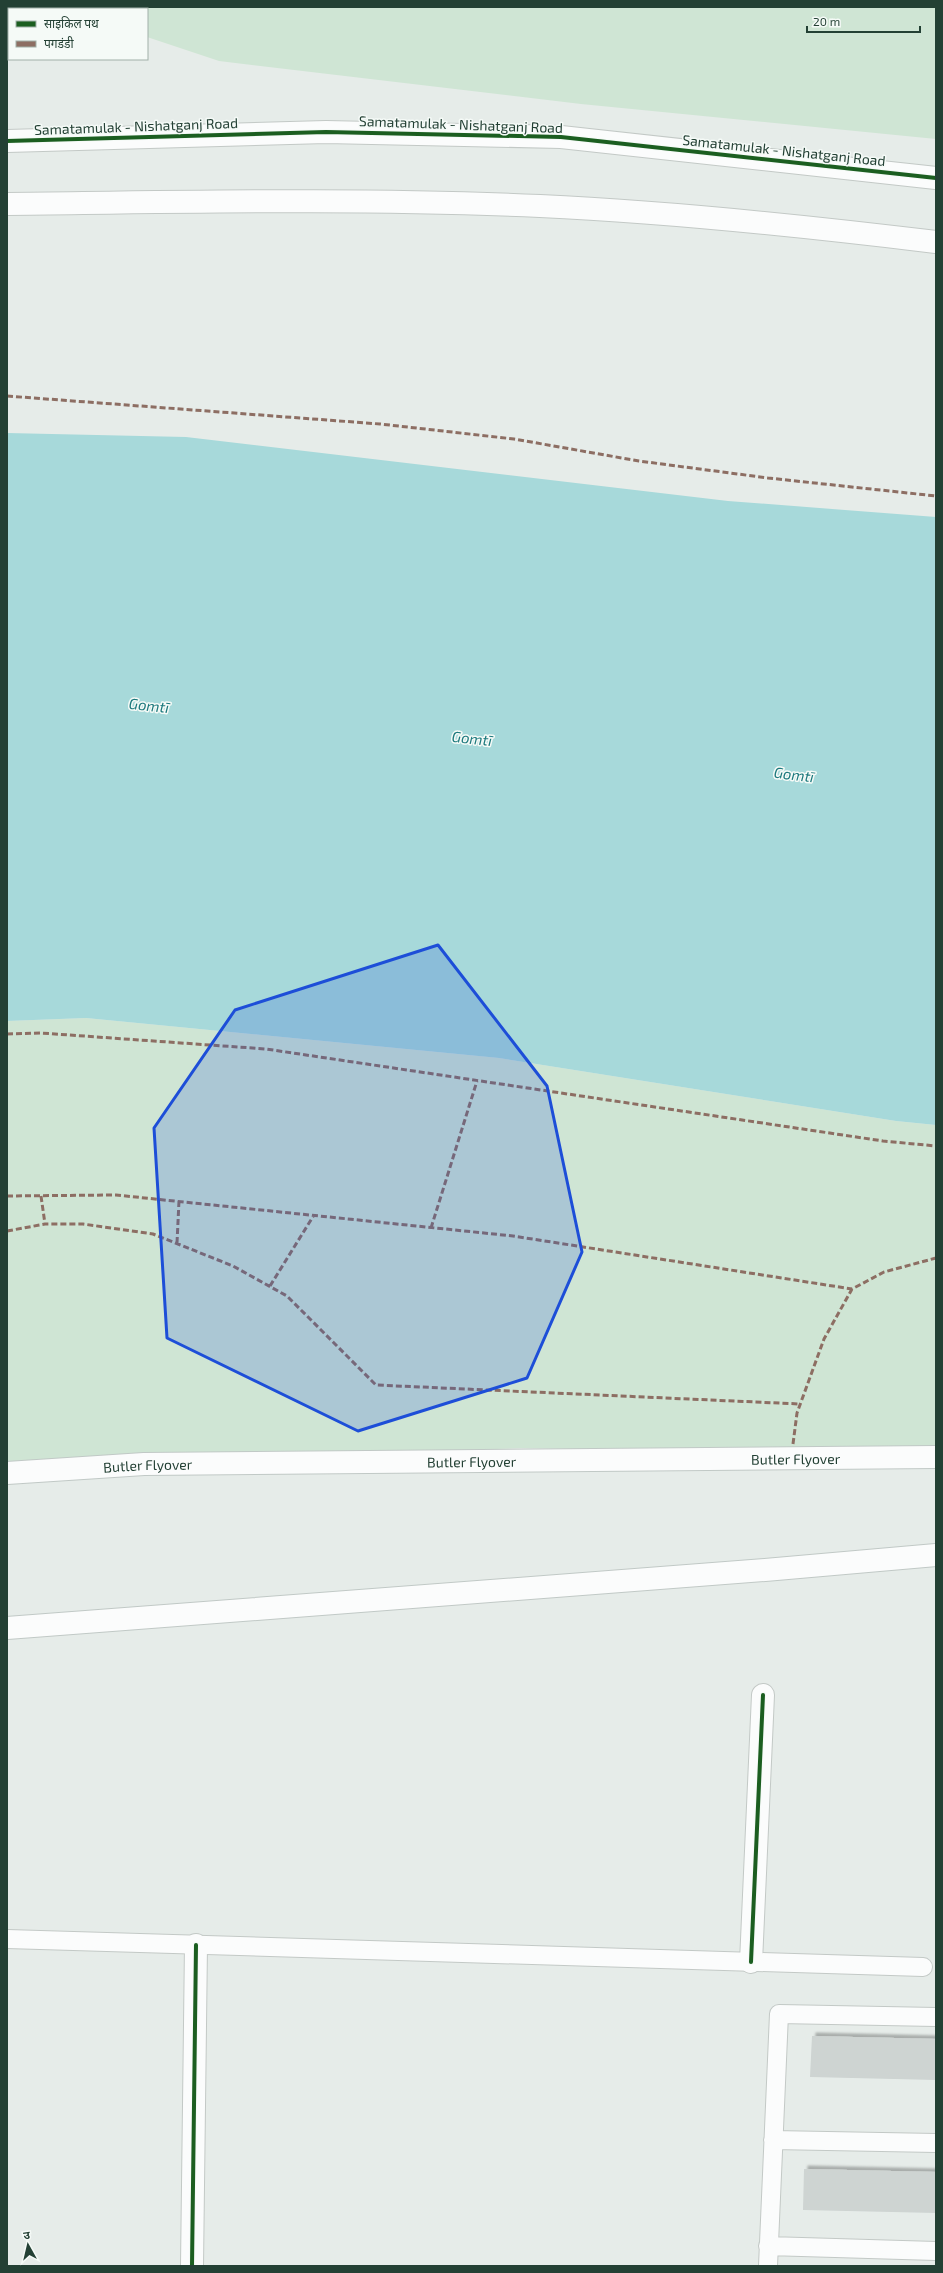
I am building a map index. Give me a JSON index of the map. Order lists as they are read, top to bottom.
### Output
{
  "streets": {
    "street": ["Samatamulak - Nishatganj Road", "Butler Flyover"]
  },
  "water": ["Gomtī"],
  "legend": ["साइकिल पथ", "पगडंडी"],
  "scale_bar": "20 m",
  "north": "top"
}
